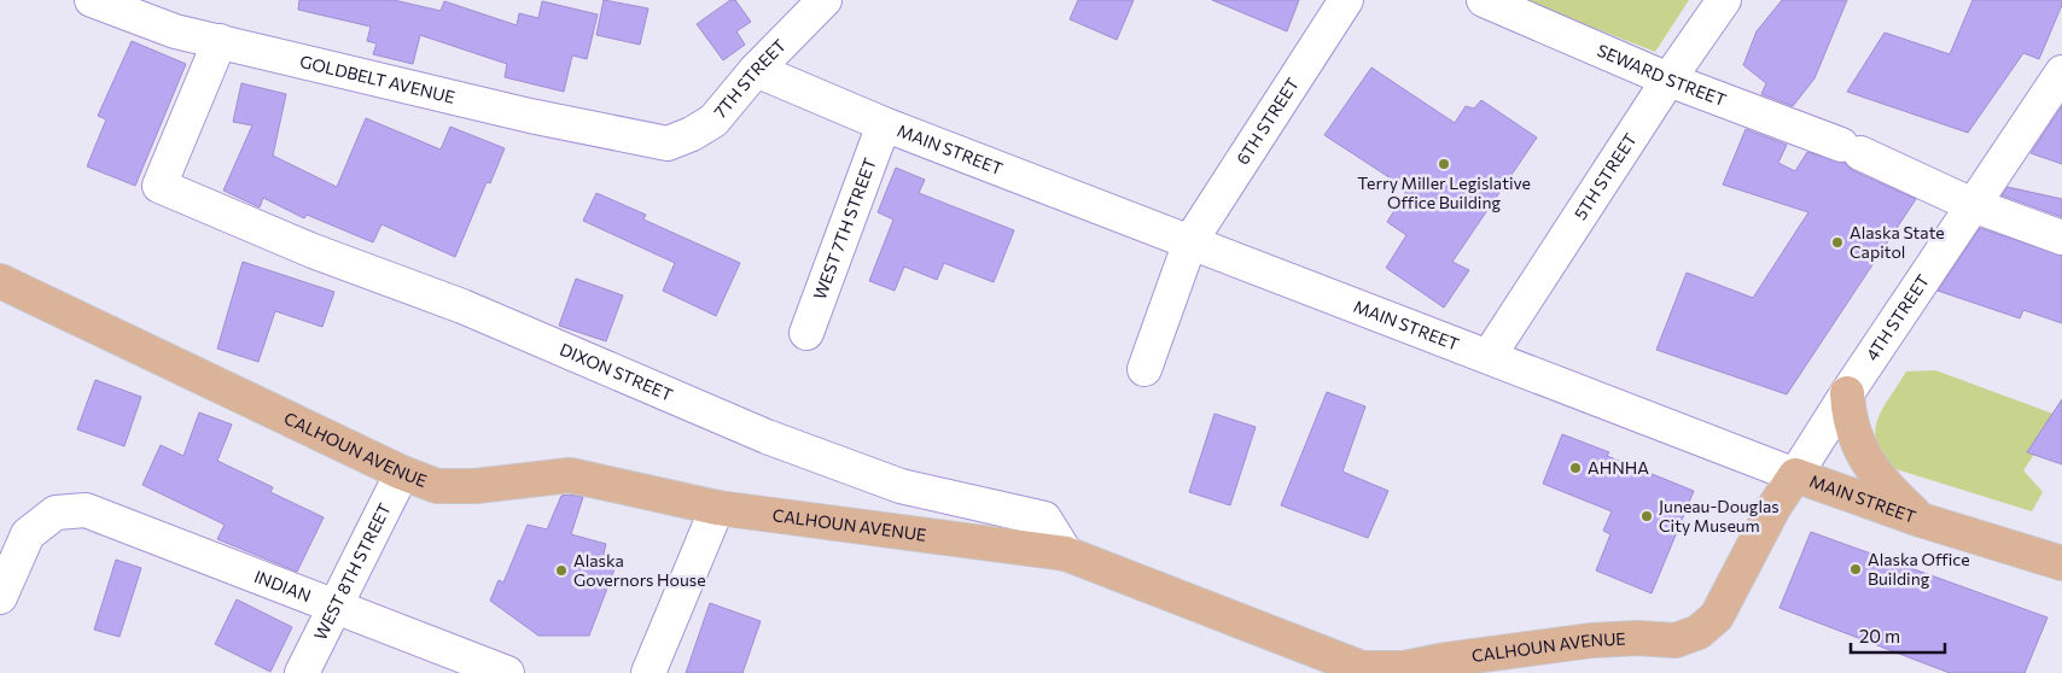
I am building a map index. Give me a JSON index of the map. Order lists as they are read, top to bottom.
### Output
{
  "streets": {
    "main road": ["MAIN STREET", "CALHOUN AVENUE"],
    "street": [
      "SEWARD STREET",
      "7TH STREET",
      "GOLDBELT AVENUE",
      "6TH STREET",
      "5TH STREET",
      "WEST 7TH STREET",
      "4TH STREET",
      "DIXON STREET",
      "WEST 8TH STREET",
      "INDIAN"
    ]
  },
  "crossings": [
    ["SEWARD STREET", "5TH STREET"],
    ["SEWARD STREET", "4TH STREET"],
    ["7TH STREET", "GOLDBELT AVENUE"],
    ["7TH STREET", "MAIN STREET"],
    ["GOLDBELT AVENUE", "DIXON STREET"],
    ["6TH STREET", "MAIN STREET"],
    ["MAIN STREET", "5TH STREET"],
    ["MAIN STREET", "WEST 7TH STREET"],
    ["MAIN STREET", "4TH STREET"],
    ["MAIN STREET", "CALHOUN AVENUE"],
    ["4TH STREET", "CALHOUN AVENUE"],
    ["DIXON STREET", "CALHOUN AVENUE"],
    ["CALHOUN AVENUE", "WEST 8TH STREET"],
    ["WEST 8TH STREET", "INDIAN"]
  ],
  "places": [
    "Terry Miller Legislative Office Building",
    "Alaska State Capitol",
    "AHNHA",
    "Juneau-Douglas City Museum",
    "Alaska Office Building",
    "Alaska Governors House"
  ],
  "scale_bar": "20 m"
}
